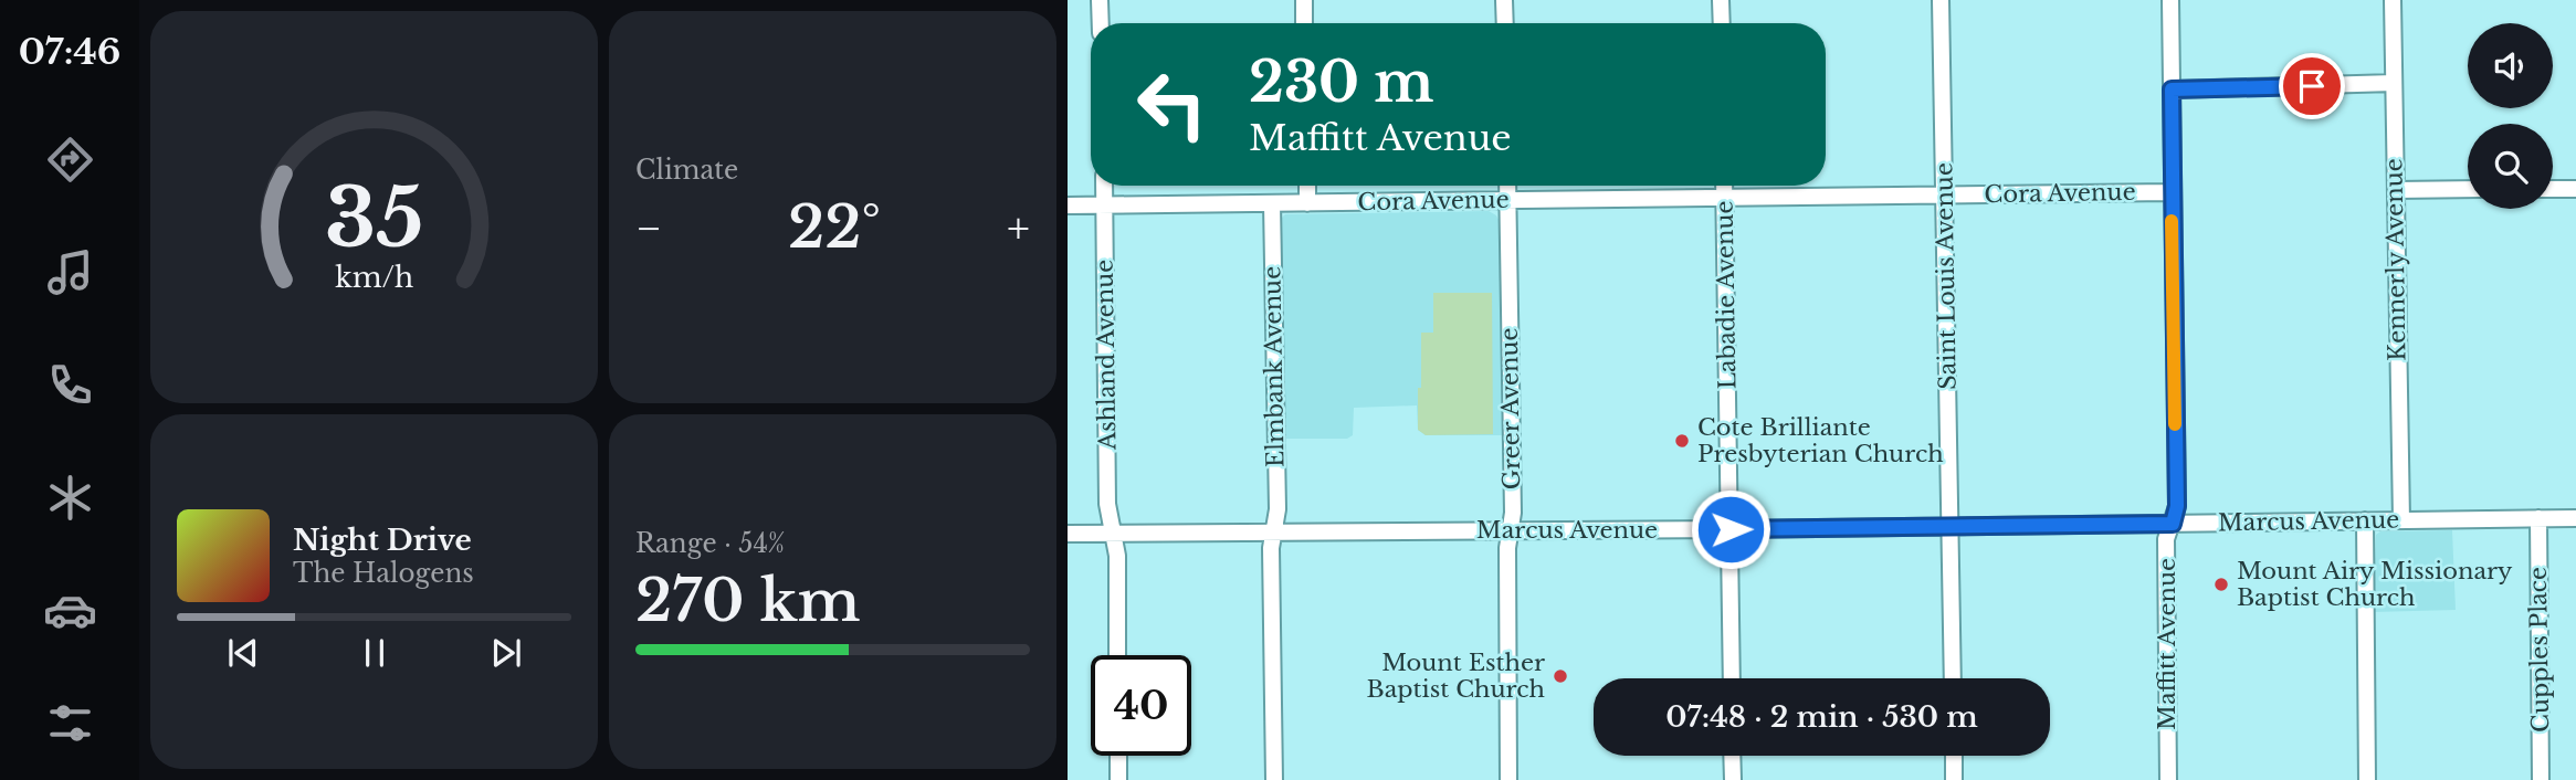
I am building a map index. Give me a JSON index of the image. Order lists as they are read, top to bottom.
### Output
{
  "streets": {
    "street": [
      "Cora Avenue",
      "Kennerly Avenue",
      "Saint Louis Avenue",
      "Labadie Avenue",
      "Ashland Avenue",
      "Elmbank Avenue",
      "Greer Avenue",
      "Marcus Avenue",
      "Maffitt Avenue",
      "Cupples Place"
    ]
  },
  "crossings": [
    ["Cora Avenue", "Saint Louis Avenue"],
    ["Cora Avenue", "Labadie Avenue"],
    ["Cora Avenue", "Ashland Avenue"],
    ["Cora Avenue", "Elmbank Avenue"],
    ["Cora Avenue", "Greer Avenue"],
    ["Cora Avenue", "Maffitt Avenue"],
    ["Kennerly Avenue", "Marcus Avenue"],
    ["Saint Louis Avenue", "Marcus Avenue"],
    ["Labadie Avenue", "Marcus Avenue"],
    ["Ashland Avenue", "Marcus Avenue"],
    ["Elmbank Avenue", "Marcus Avenue"],
    ["Greer Avenue", "Marcus Avenue"],
    ["Marcus Avenue", "Maffitt Avenue"],
    ["Marcus Avenue", "Cupples Place"]
  ],
  "places": ["Cote Brilliante Presbyterian Church", "Mount Airy Missionary Baptist Church", "Mount Esther Baptist Church"],
  "page": {
    "tabs": "07:46",
    "tile": [
      "Climate",
      ["Range · 54%", "270 km"]
    ],
    "turn": ["230 m", "Maffitt Avenue"],
    "heat": ["−", "22°", "+"],
    "song": ["Night Drive", "The Halogens"],
    "limit": "40",
    "trip": "07:48 · 2 min · 530 m",
    "gauge": ["35", "km/h"]
  }
}
